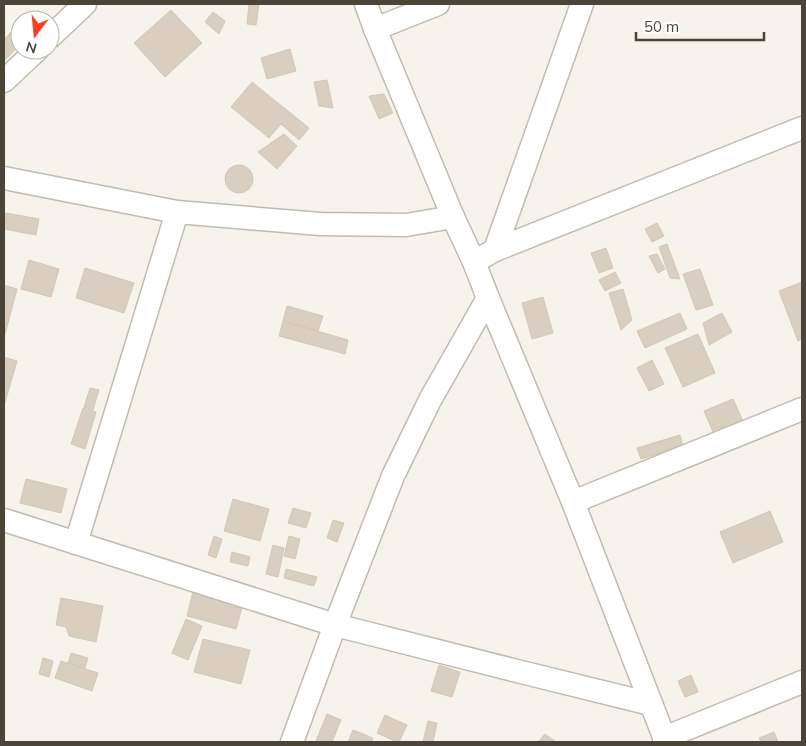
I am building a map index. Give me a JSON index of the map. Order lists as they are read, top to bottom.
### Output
{
  "scale_bar": "50 m",
  "north": "bottom"
}
